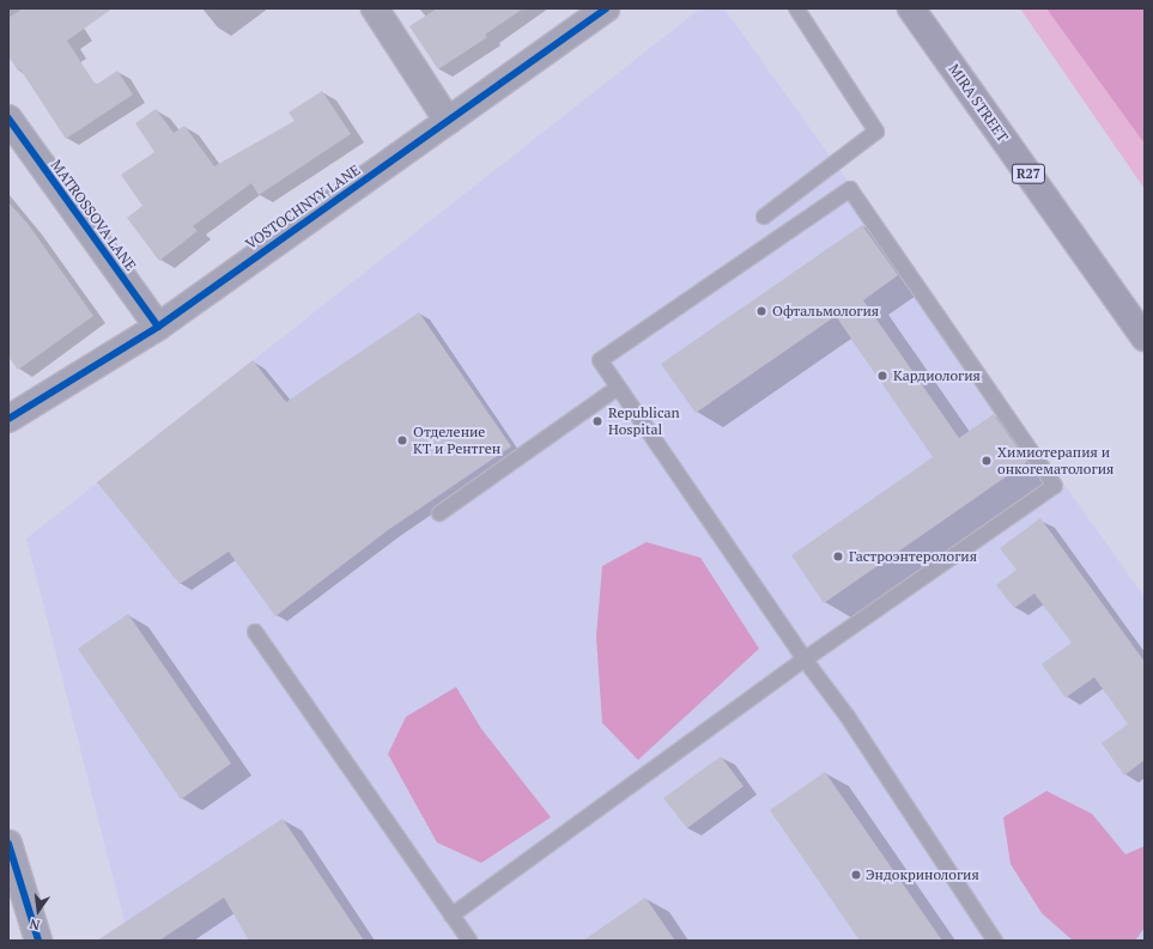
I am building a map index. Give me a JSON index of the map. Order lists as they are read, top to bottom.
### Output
{
  "streets": {
    "main road": ["MIRA STREET", "R27"],
    "street": ["VOSTOCHNYY LANE", "MATROSSOVA LANE"]
  },
  "crossings": [
    ["VOSTOCHNYY LANE", "MATROSSOVA LANE"]
  ],
  "places": [
    "Офтальмология",
    "Кардиология",
    "Republican Hospital",
    "Отделение КТ и Рентген",
    "Химиотерапия и онкогематология",
    "Гастроэнтерология",
    "Эндокринология"
  ],
  "north": "bottom"
}
